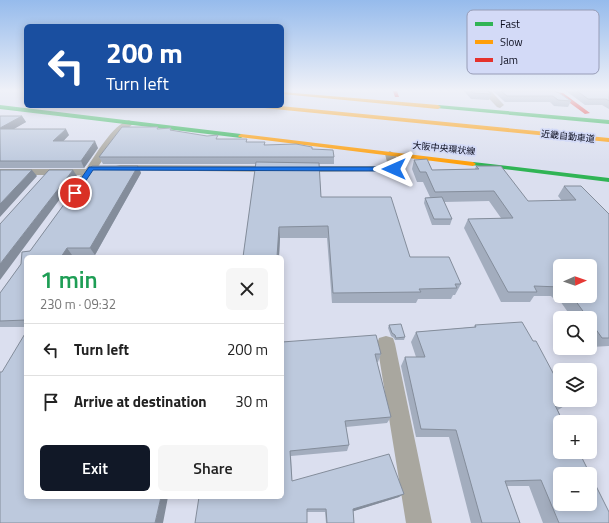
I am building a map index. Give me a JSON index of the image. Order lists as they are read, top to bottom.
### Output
{
  "streets": {
    "main road": ["近畿自動車道"]
  },
  "legend": ["Fast", "Slow", "Jam"],
  "north": "right",
  "page": {
    "turn": ["200 m", "Turn left"],
    "heading": ["1 min", "230 m · 09:32"],
    "map_buttons": ["+", "−"],
    "list": [
      {
        "name": "Turn left",
        "value": "200 m"
      },
      {
        "name": "Arrive at destination",
        "value": "30 m"
      }
    ],
    "buttons": ["Exit", "Share"]
  }
}
